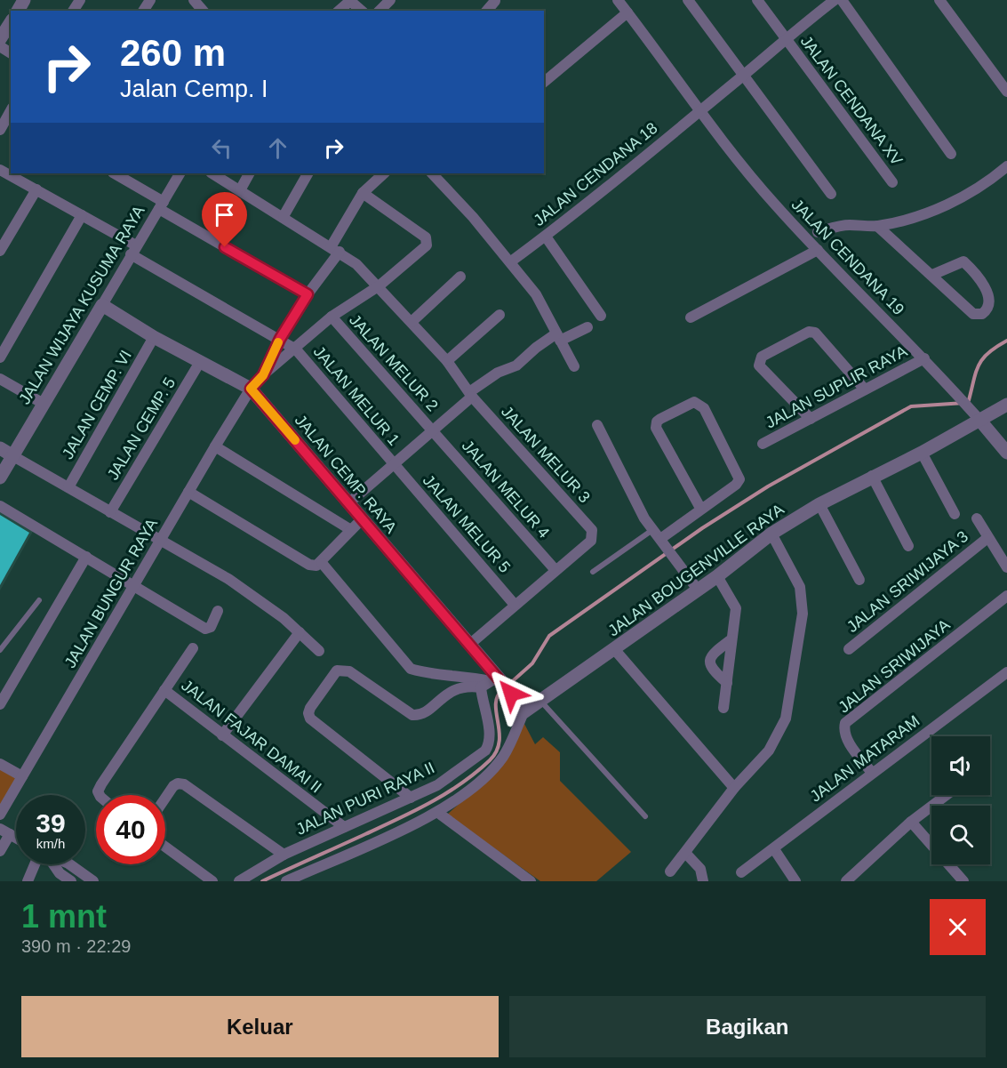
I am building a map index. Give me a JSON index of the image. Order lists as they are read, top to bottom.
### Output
{
  "streets": {
    "street": [
      "JALAN CENDANA XV",
      "JALAN CENDANA 18",
      "JALAN CENDANA 19",
      "JALAN WIJAYA KUSUMA RAYA",
      "JALAN MELUR 2",
      "JALAN SUPLIR RAYA",
      "JALAN MELUR 1",
      "JALAN CEMP. VI",
      "JALAN CEMP. 5",
      "JALAN MELUR 3",
      "JALAN CEMP. RAYA",
      "JALAN MELUR 4",
      "JALAN MELUR 5",
      "JALAN BOUGENVILLE RAYA",
      "JALAN SRIWIJAYA 3",
      "JALAN BUNGUR RAYA",
      "JALAN SRIWIJAYA",
      "JALAN FAJAR DAMAI II",
      "JALAN MATARAM",
      "JALAN PURI RAYA II"
    ]
  },
  "crossings": [
    ["JALAN CENDANA XV", "JALAN CENDANA 18"],
    ["JALAN CENDANA 18", "JALAN CENDANA 19"],
    ["JALAN CENDANA 19", "JALAN SUPLIR RAYA"],
    ["JALAN CENDANA 19", "JALAN BOUGENVILLE RAYA"],
    ["JALAN WIJAYA KUSUMA RAYA", "JALAN MELUR 1"],
    ["JALAN WIJAYA KUSUMA RAYA", "JALAN CEMP. RAYA"],
    ["JALAN MELUR 2", "JALAN MELUR 4"],
    ["JALAN MELUR 1", "JALAN MELUR 5"],
    ["JALAN CEMP. VI", "JALAN CEMP. RAYA"],
    ["JALAN CEMP. 5", "JALAN CEMP. RAYA"],
    ["JALAN MELUR 3", "JALAN MELUR 4"],
    ["JALAN CEMP. RAYA", "JALAN BOUGENVILLE RAYA"],
    ["JALAN CEMP. RAYA", "JALAN BUNGUR RAYA"],
    ["JALAN CEMP. RAYA", "JALAN PURI RAYA II"],
    ["JALAN SRIWIJAYA", "JALAN MATARAM"],
    ["JALAN FAJAR DAMAI II", "JALAN PURI RAYA II"]
  ],
  "page": {
    "turn": ["260 m", "Jalan Cemp. I"],
    "speed": "39 km/h",
    "limit": "40",
    "heading": ["1 mnt", "390 m · 22:29"],
    "buttons": ["Keluar", "Bagikan"]
  }
}
